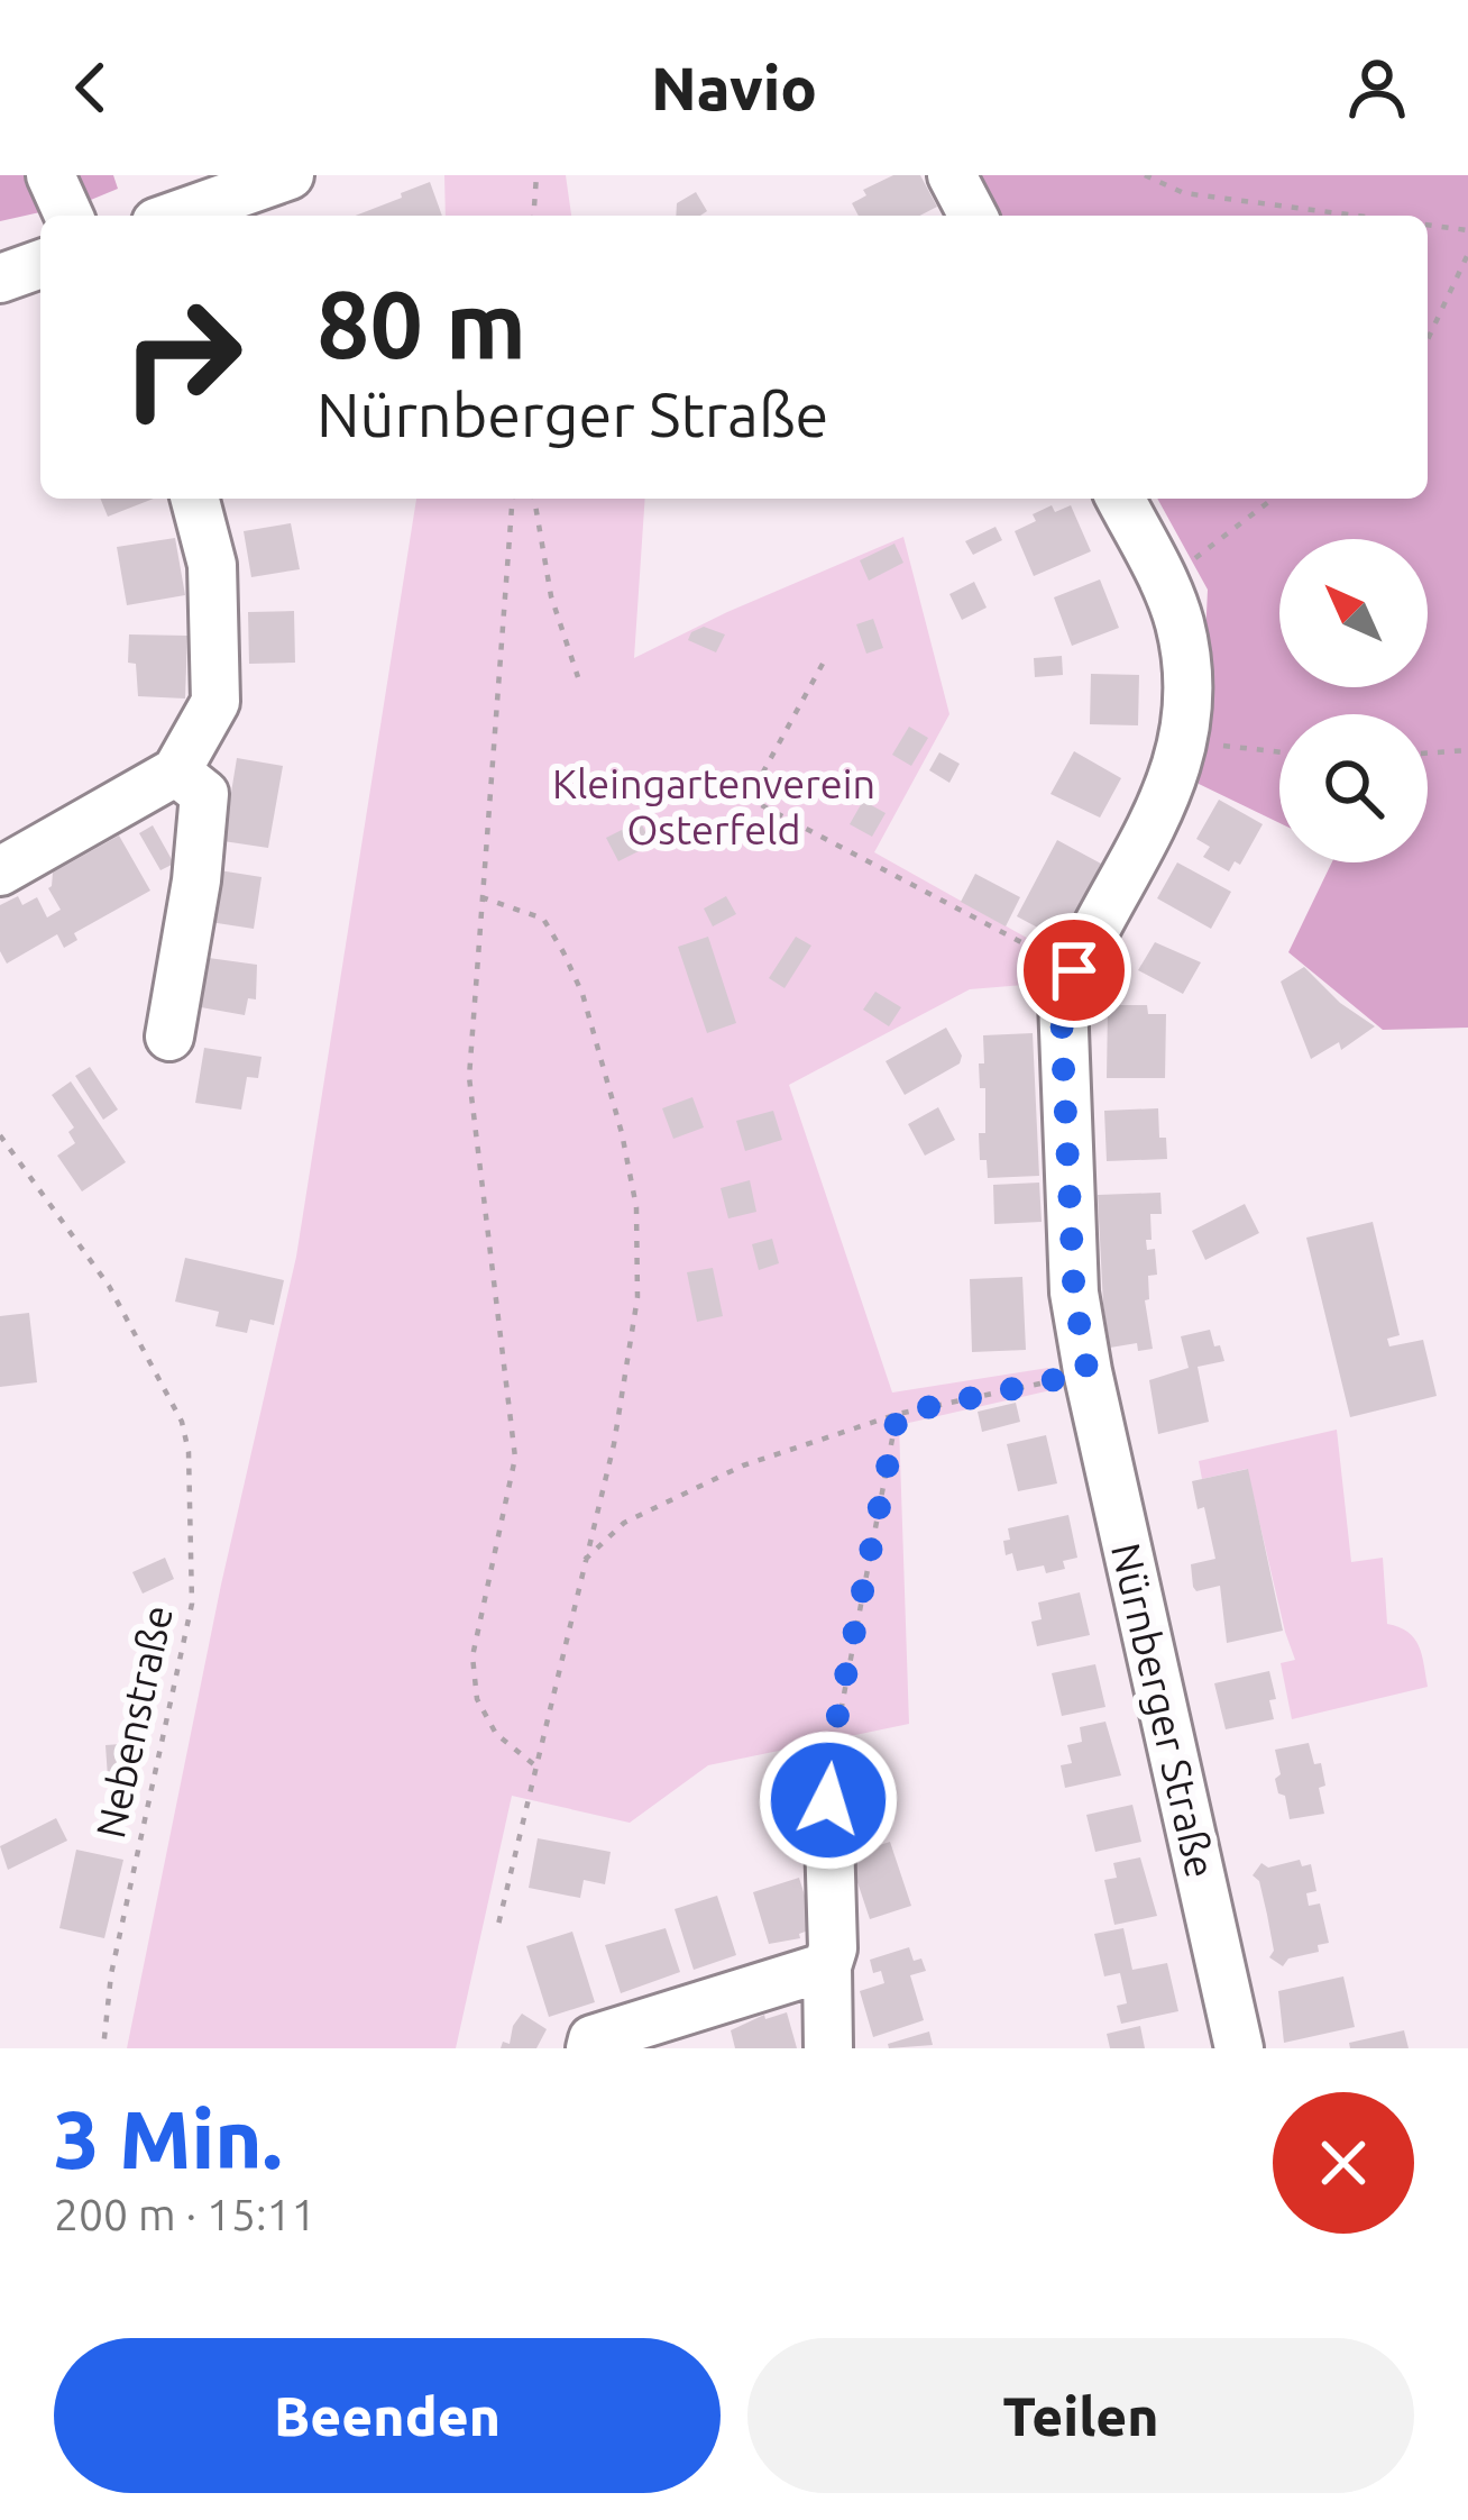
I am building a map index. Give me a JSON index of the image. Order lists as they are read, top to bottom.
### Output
{
  "streets": {
    "street": ["Nürnberger Straße"],
    "path": ["Nebenstraße"]
  },
  "parks": ["Kleingartenverein Osterfeld"],
  "north": "top left",
  "page": {
    "header": "Navio",
    "turn": ["80 m", "Nürnberger Straße"],
    "heading": ["3 Min.", "200 m · 15:11"],
    "buttons": ["Beenden", "Teilen"]
  }
}
